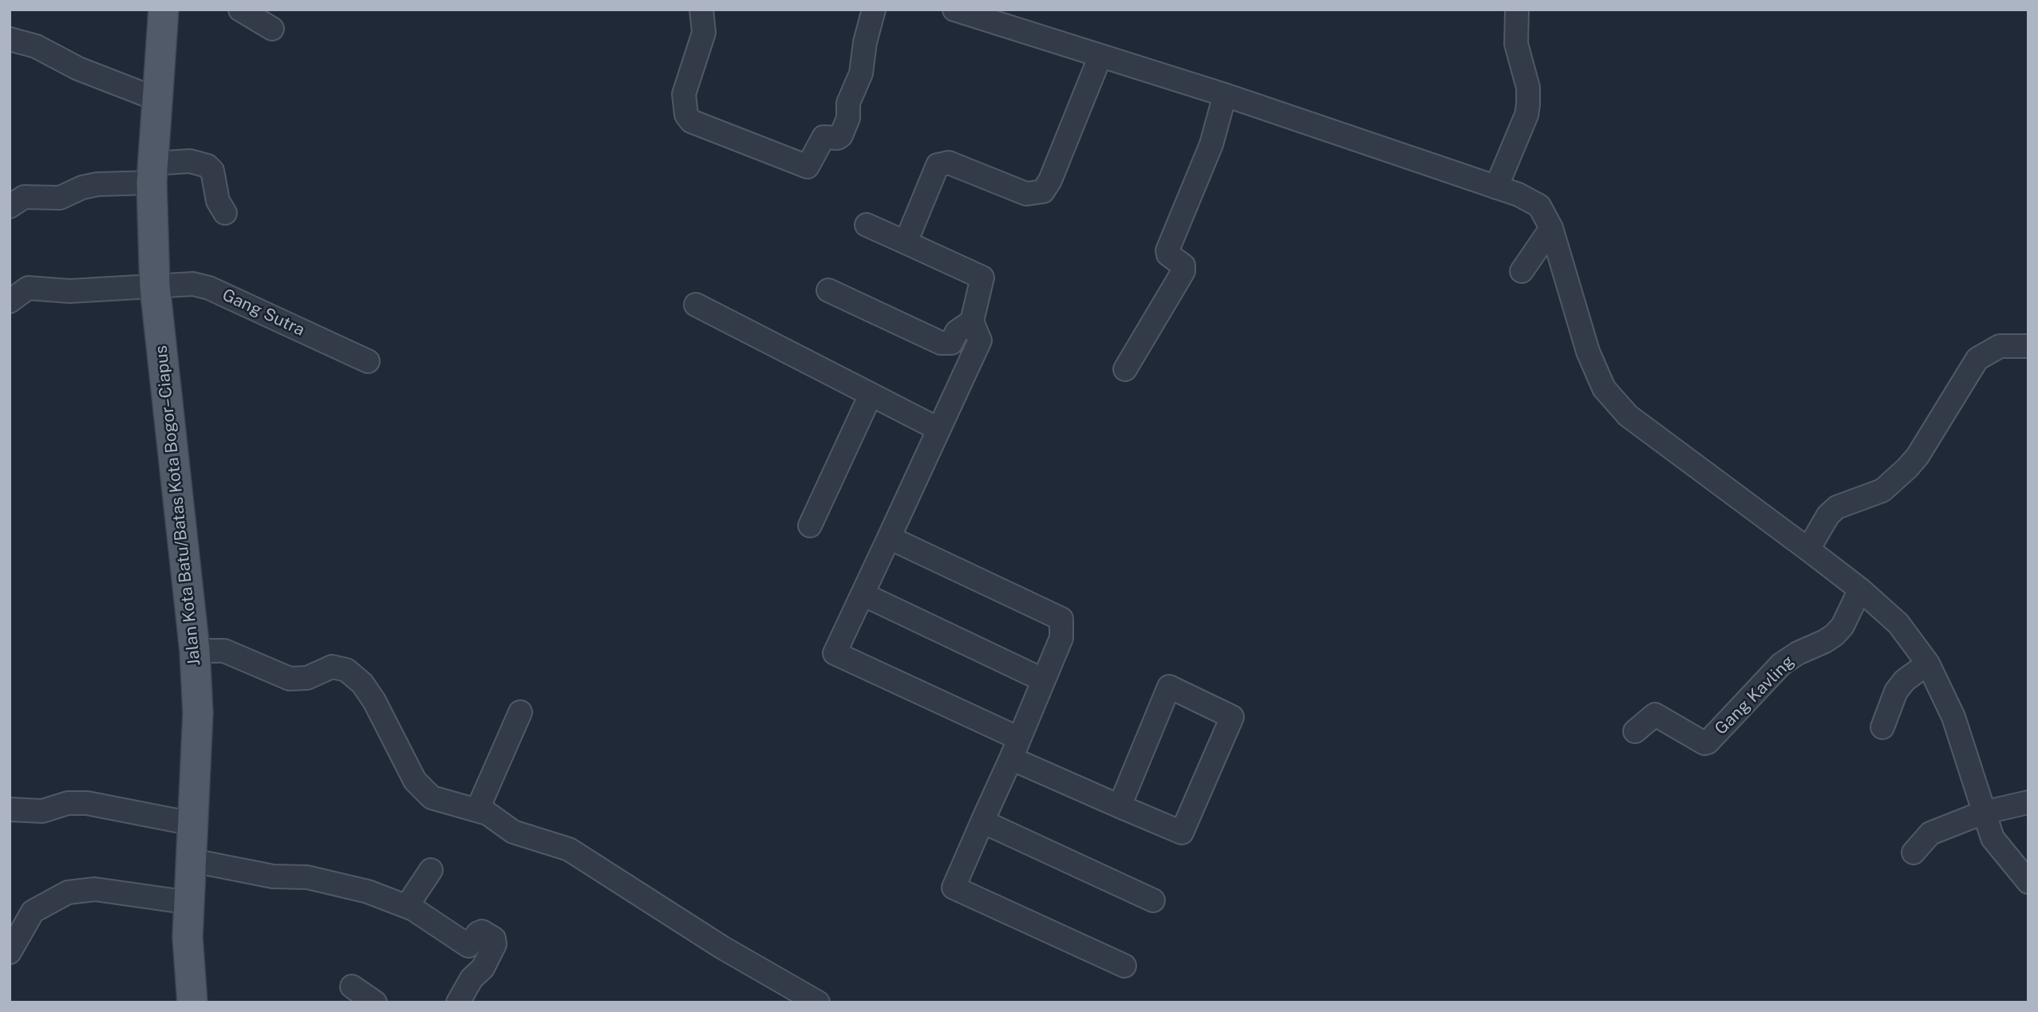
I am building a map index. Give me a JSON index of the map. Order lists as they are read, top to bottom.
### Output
{
  "streets": {
    "main road": ["Jalan Kota Batu/Batas Kota Bogor–Ciapus"],
    "street": ["Gang Sutra", "Gang Kavling"]
  },
  "crossings": [
    ["Gang Sutra", "Jalan Kota Batu/Batas Kota Bogor–Ciapus"]
  ]
}
